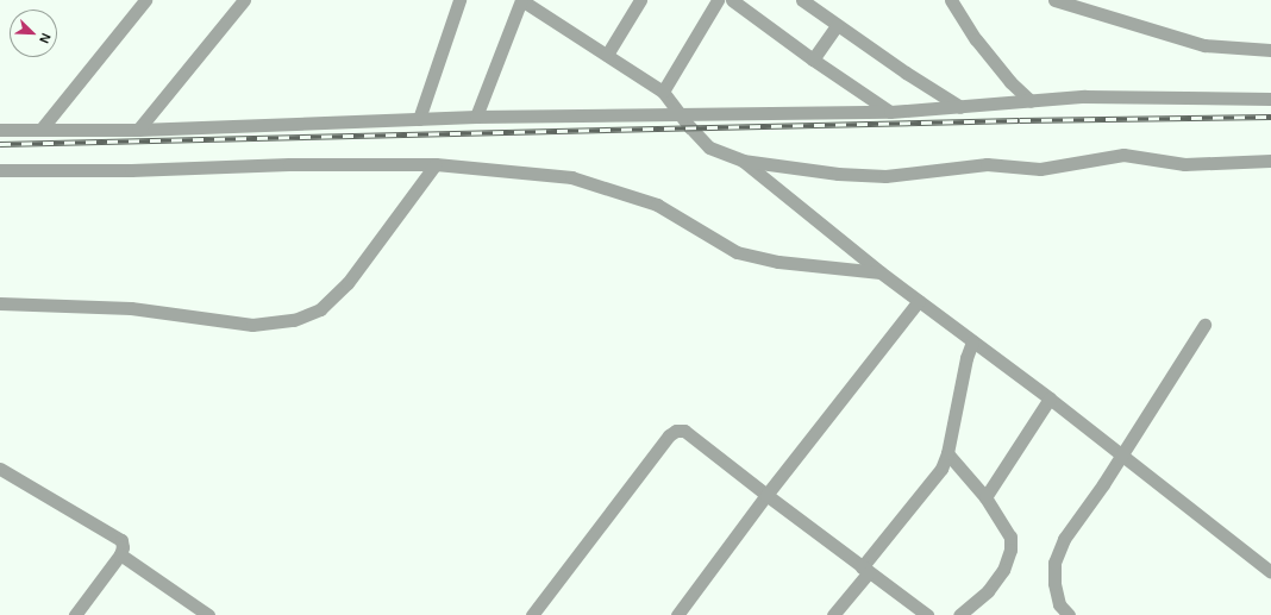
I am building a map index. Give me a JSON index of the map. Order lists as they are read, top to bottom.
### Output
{
  "north": "bottom right"
}
